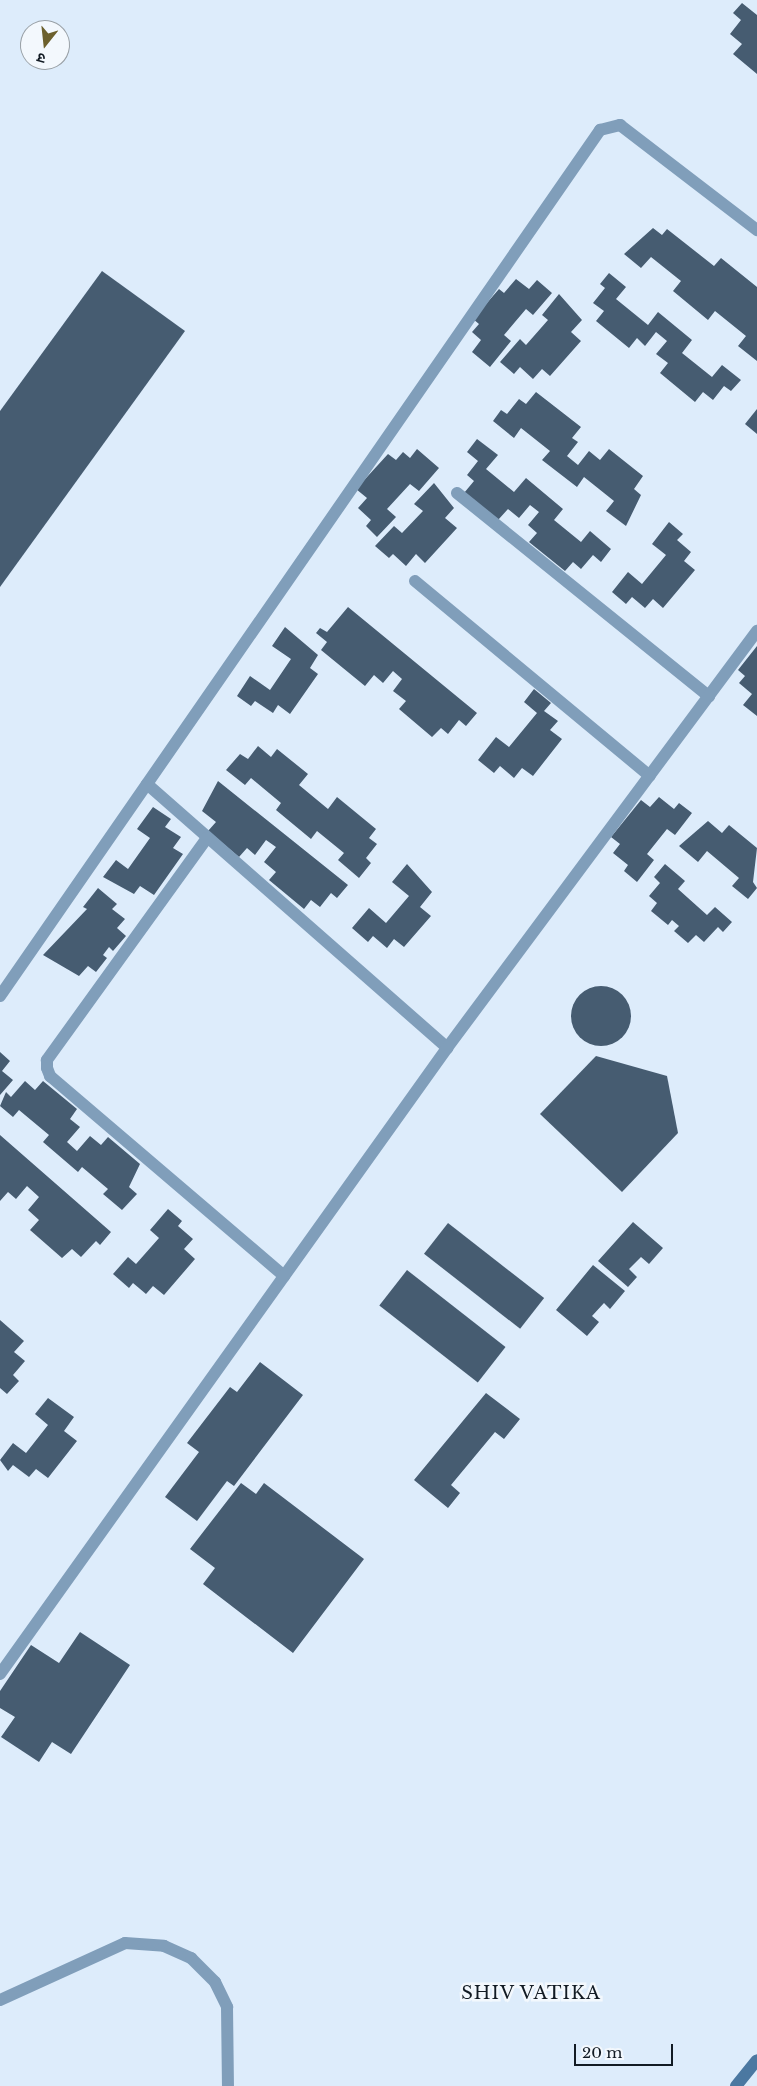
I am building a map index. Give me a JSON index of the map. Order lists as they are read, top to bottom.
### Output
{
  "districts": ["SHIV VATIKA"],
  "scale_bar": "20 m",
  "north": "bottom"
}
